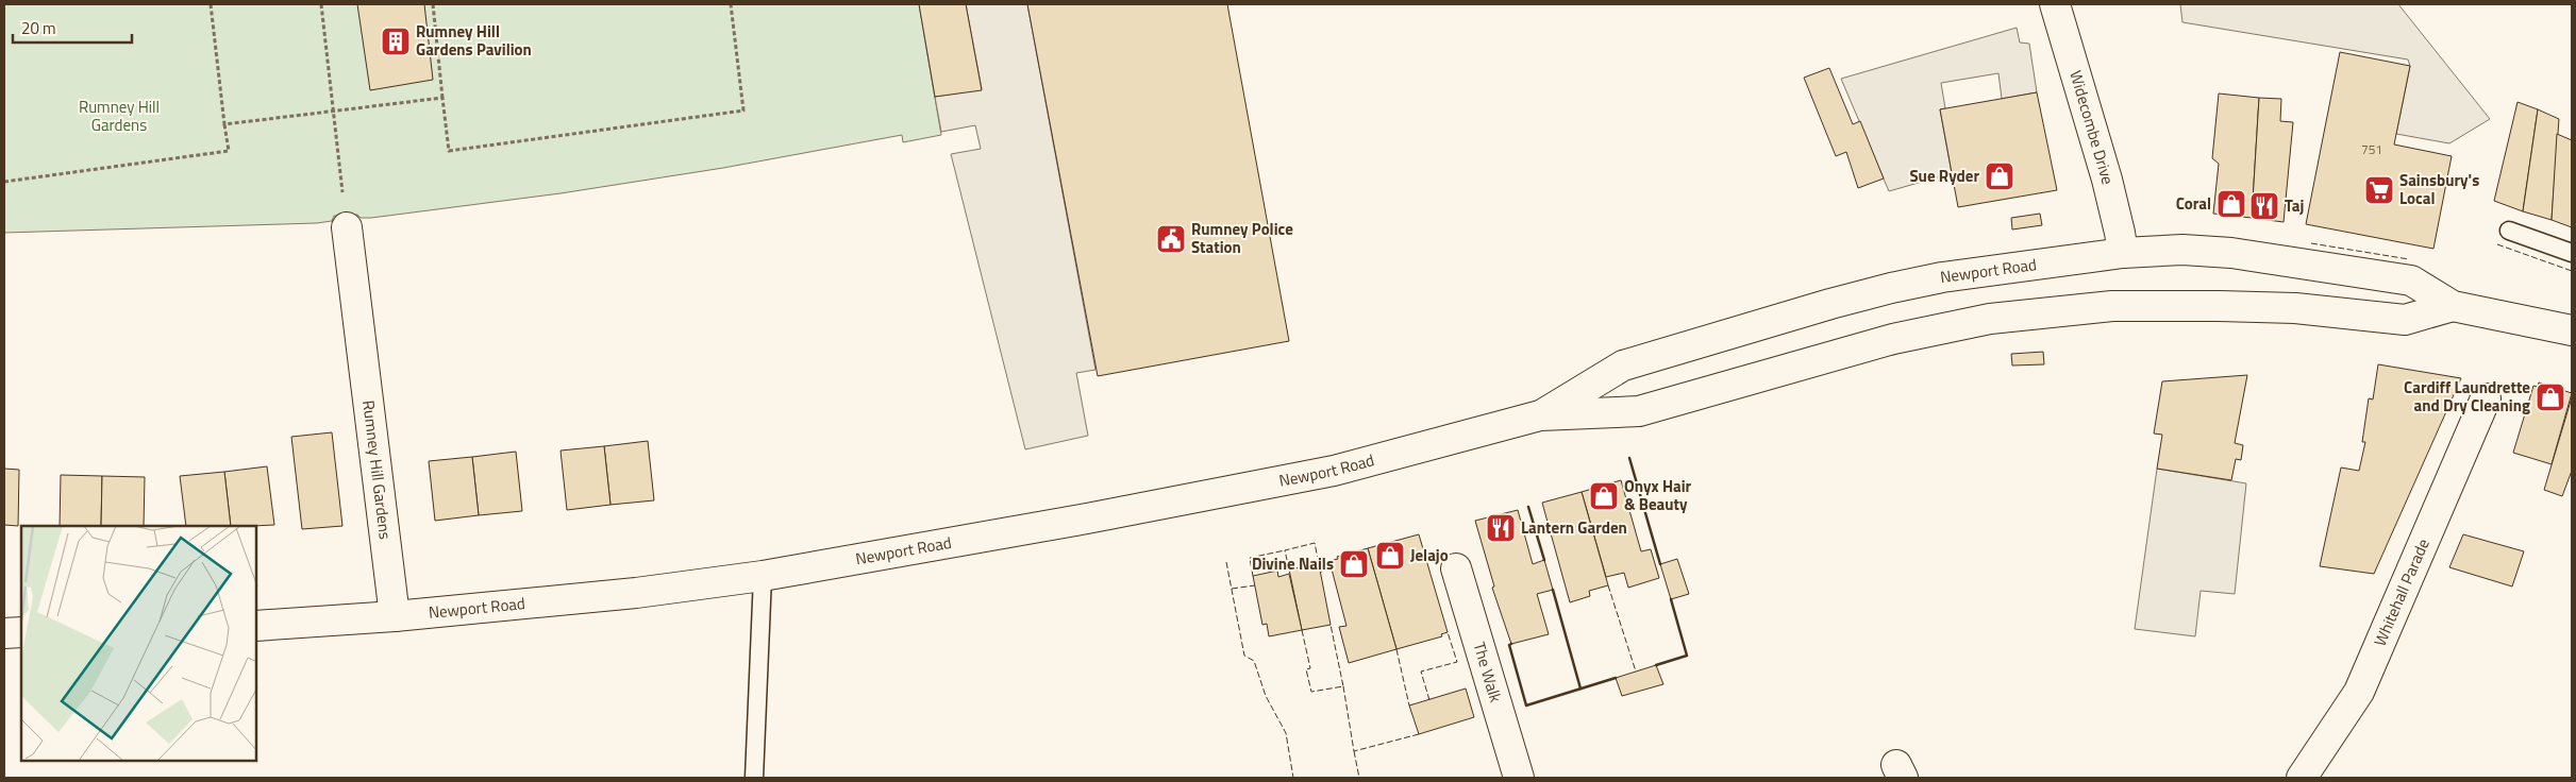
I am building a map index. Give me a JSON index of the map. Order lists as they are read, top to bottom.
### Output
{
  "streets": {
    "main road": [
      "Widecombe Drive",
      "Newport Road",
      "Rumney Hill Gardens",
      "Whitehall Parade",
      "The Walk"
    ]
  },
  "crossings": [
    ["Widecombe Drive", "Newport Road"],
    ["Newport Road", "Rumney Hill Gardens"]
  ],
  "parks": ["Rumney Hill Gardens"],
  "places": {
    "building": ["Rumney Hill Gardens Pavilion"],
    "shop": [
      "Sue Ryder",
      "Coral",
      "Cardiff Laundrette and Dry Cleaning",
      "Onyx Hair & Beauty",
      "Jelajo",
      "Divine Nails"
    ],
    "supermarket": ["Sainsbury's Local"],
    "restaurant": ["Taj", "Lantern Garden"],
    "public building": ["Rumney Police Station"]
  },
  "house_numbers": ["751"],
  "scale_bar": "20 m"
}
